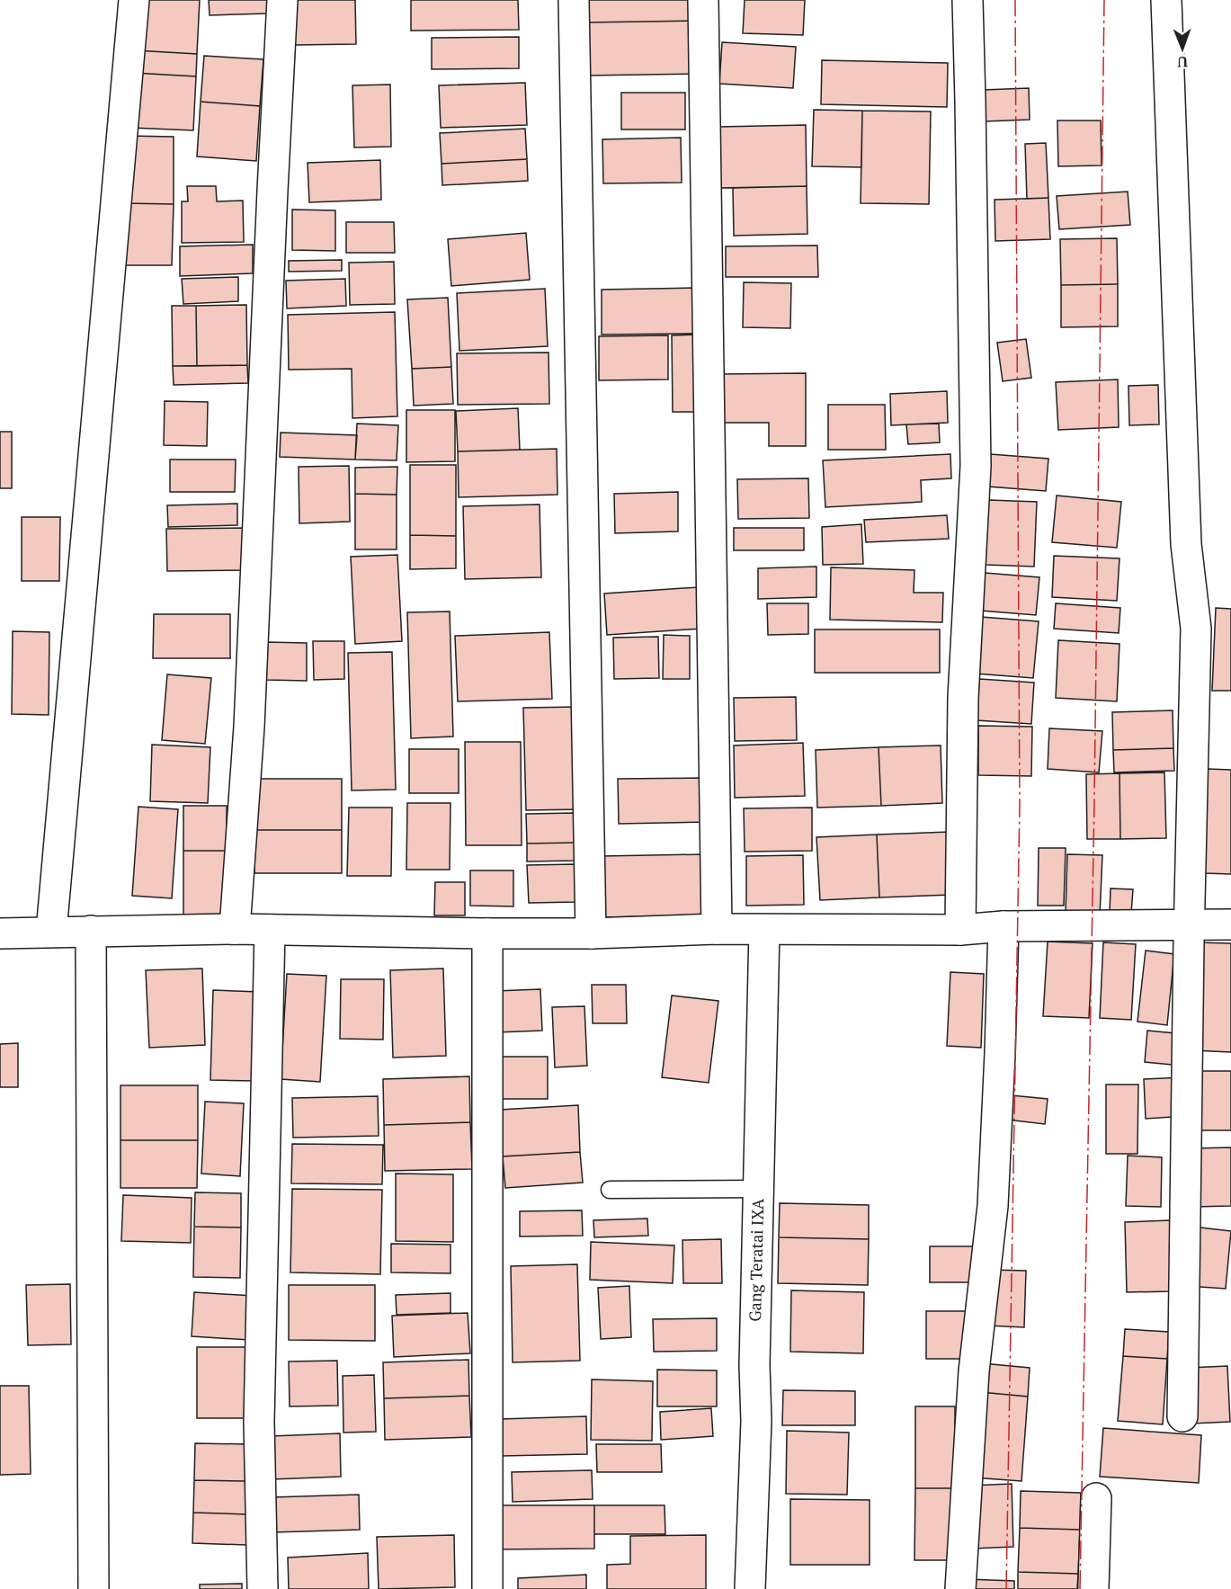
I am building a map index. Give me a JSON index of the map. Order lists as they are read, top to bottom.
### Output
{
  "streets": {
    "street": ["Gang Teratai IXA"]
  },
  "north": "bottom"
}
